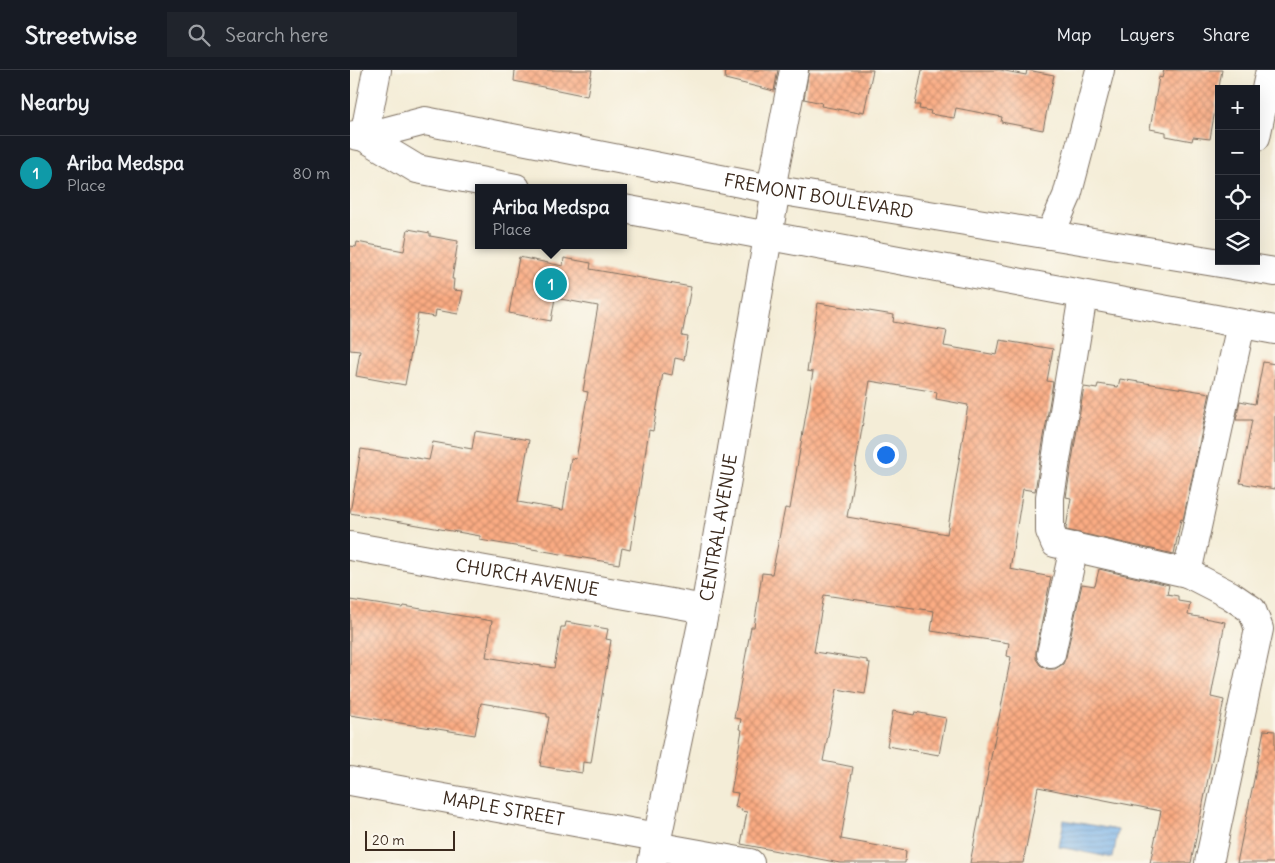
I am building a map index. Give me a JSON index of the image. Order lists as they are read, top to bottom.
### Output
{
  "streets": {
    "main road": [
      "FREMONT BOULEVARD",
      "CENTRAL AVENUE",
      "CHURCH AVENUE",
      "MAPLE STREET"
    ]
  },
  "crossings": [
    ["FREMONT BOULEVARD", "CENTRAL AVENUE"],
    ["CENTRAL AVENUE", "CHURCH AVENUE"],
    ["CENTRAL AVENUE", "MAPLE STREET"]
  ],
  "scale_bar": "20 m",
  "page": {
    "header": "Streetwise",
    "search": "Search here",
    "nav": ["Map", "Layers", "Share"],
    "heading": "Nearby",
    "map_buttons": ["+", "−"],
    "list": [
      {
        "mark": "1",
        "name": "Ariba Medspa",
        "note": "Place",
        "value": "80 m"
      }
    ],
    "popup": ["Ariba Medspa", "Place"],
    "pins": "1",
    "scale": "20 m"
  }
}
